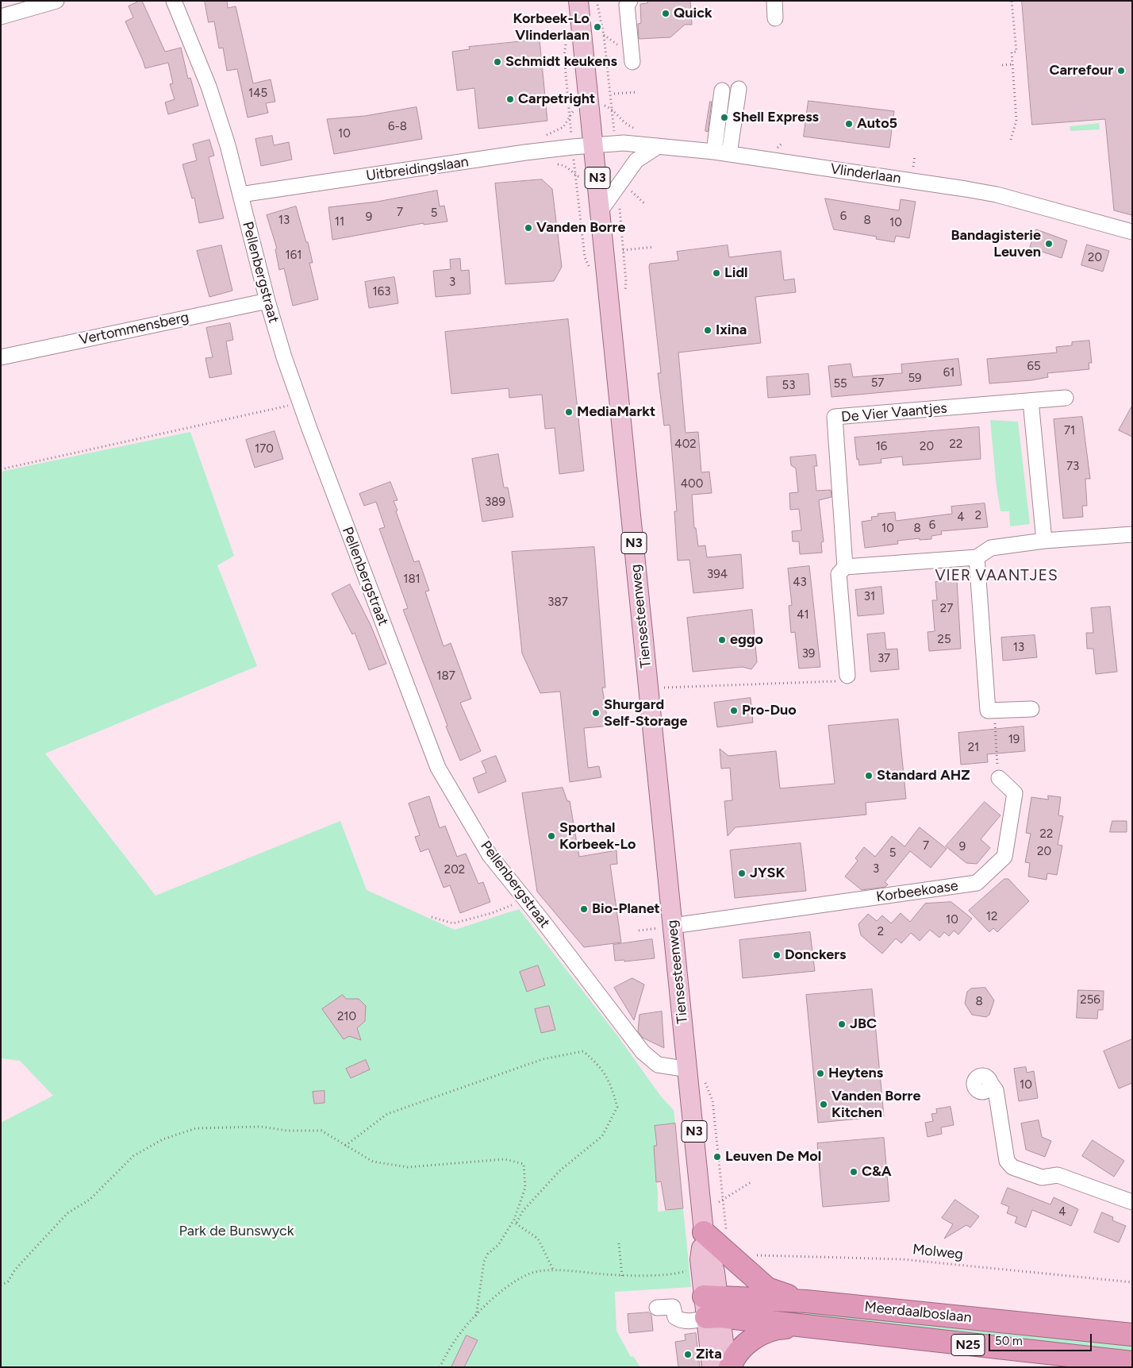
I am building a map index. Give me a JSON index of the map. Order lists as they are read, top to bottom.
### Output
{
  "streets": {
    "highway": ["Meerdaalboslaan", "N25"],
    "main road": ["N3", "Tiensesteenweg"],
    "street": [
      "Uitbreidingslaan",
      "Vlinderlaan",
      "Pellenbergstraat",
      "Vertommensberg",
      "De Vier Vaantjes",
      "Korbeekoase"
    ],
    "path": ["Molweg"]
  },
  "crossings": [
    ["Uitbreidingslaan", "Vlinderlaan"],
    ["Uitbreidingslaan", "Pellenbergstraat"],
    ["Uitbreidingslaan", "Tiensesteenweg"],
    ["Vlinderlaan", "Tiensesteenweg"],
    ["Pellenbergstraat", "Vertommensberg"],
    ["Pellenbergstraat", "Tiensesteenweg"],
    ["Tiensesteenweg", "Korbeekoase"],
    ["Tiensesteenweg", "Meerdaalboslaan"]
  ],
  "districts": ["VIER VAANTJES"],
  "parks": ["Park de Bunswyck"],
  "places": [
    "Quick",
    "Korbeek-Lo Vlinderlaan",
    "Schmidt keukens",
    "Carrefour",
    "Carpetright",
    "Shell Express",
    "Auto5",
    "Vanden Borre",
    "Bandagisterie Leuven",
    "Lidl",
    "Ixina",
    "MediaMarkt",
    "eggo",
    "Pro-Duo",
    "Shurgard Self-Storage",
    "Standard AHZ",
    "Sporthal Korbeek-Lo",
    "JYSK",
    "Bio-Planet",
    "Donckers",
    "JBC",
    "Heytens",
    "Vanden Borre Kitchen",
    "Leuven De Mol",
    "C&A",
    "Zita"
  ],
  "house_numbers": [
    "145",
    "6-8",
    "10",
    "7",
    "5",
    "6",
    "9",
    "13",
    "8",
    "11",
    "10",
    "161",
    "20",
    "3",
    "163",
    "65",
    "61",
    "59",
    "57",
    "55",
    "53",
    "71",
    "402",
    "22",
    "16",
    "20",
    "170",
    "73",
    "400",
    "389",
    "2",
    "4",
    "6",
    "10",
    "8",
    "394",
    "181",
    "43",
    "31",
    "387",
    "27",
    "41",
    "25",
    "13",
    "39",
    "37",
    "187",
    "19",
    "21",
    "22",
    "7",
    "9",
    "20",
    "5",
    "3",
    "202",
    "12",
    "10",
    "2",
    "256",
    "8",
    "210",
    "10",
    "4"
  ],
  "scale_bar": "50 m"
}
